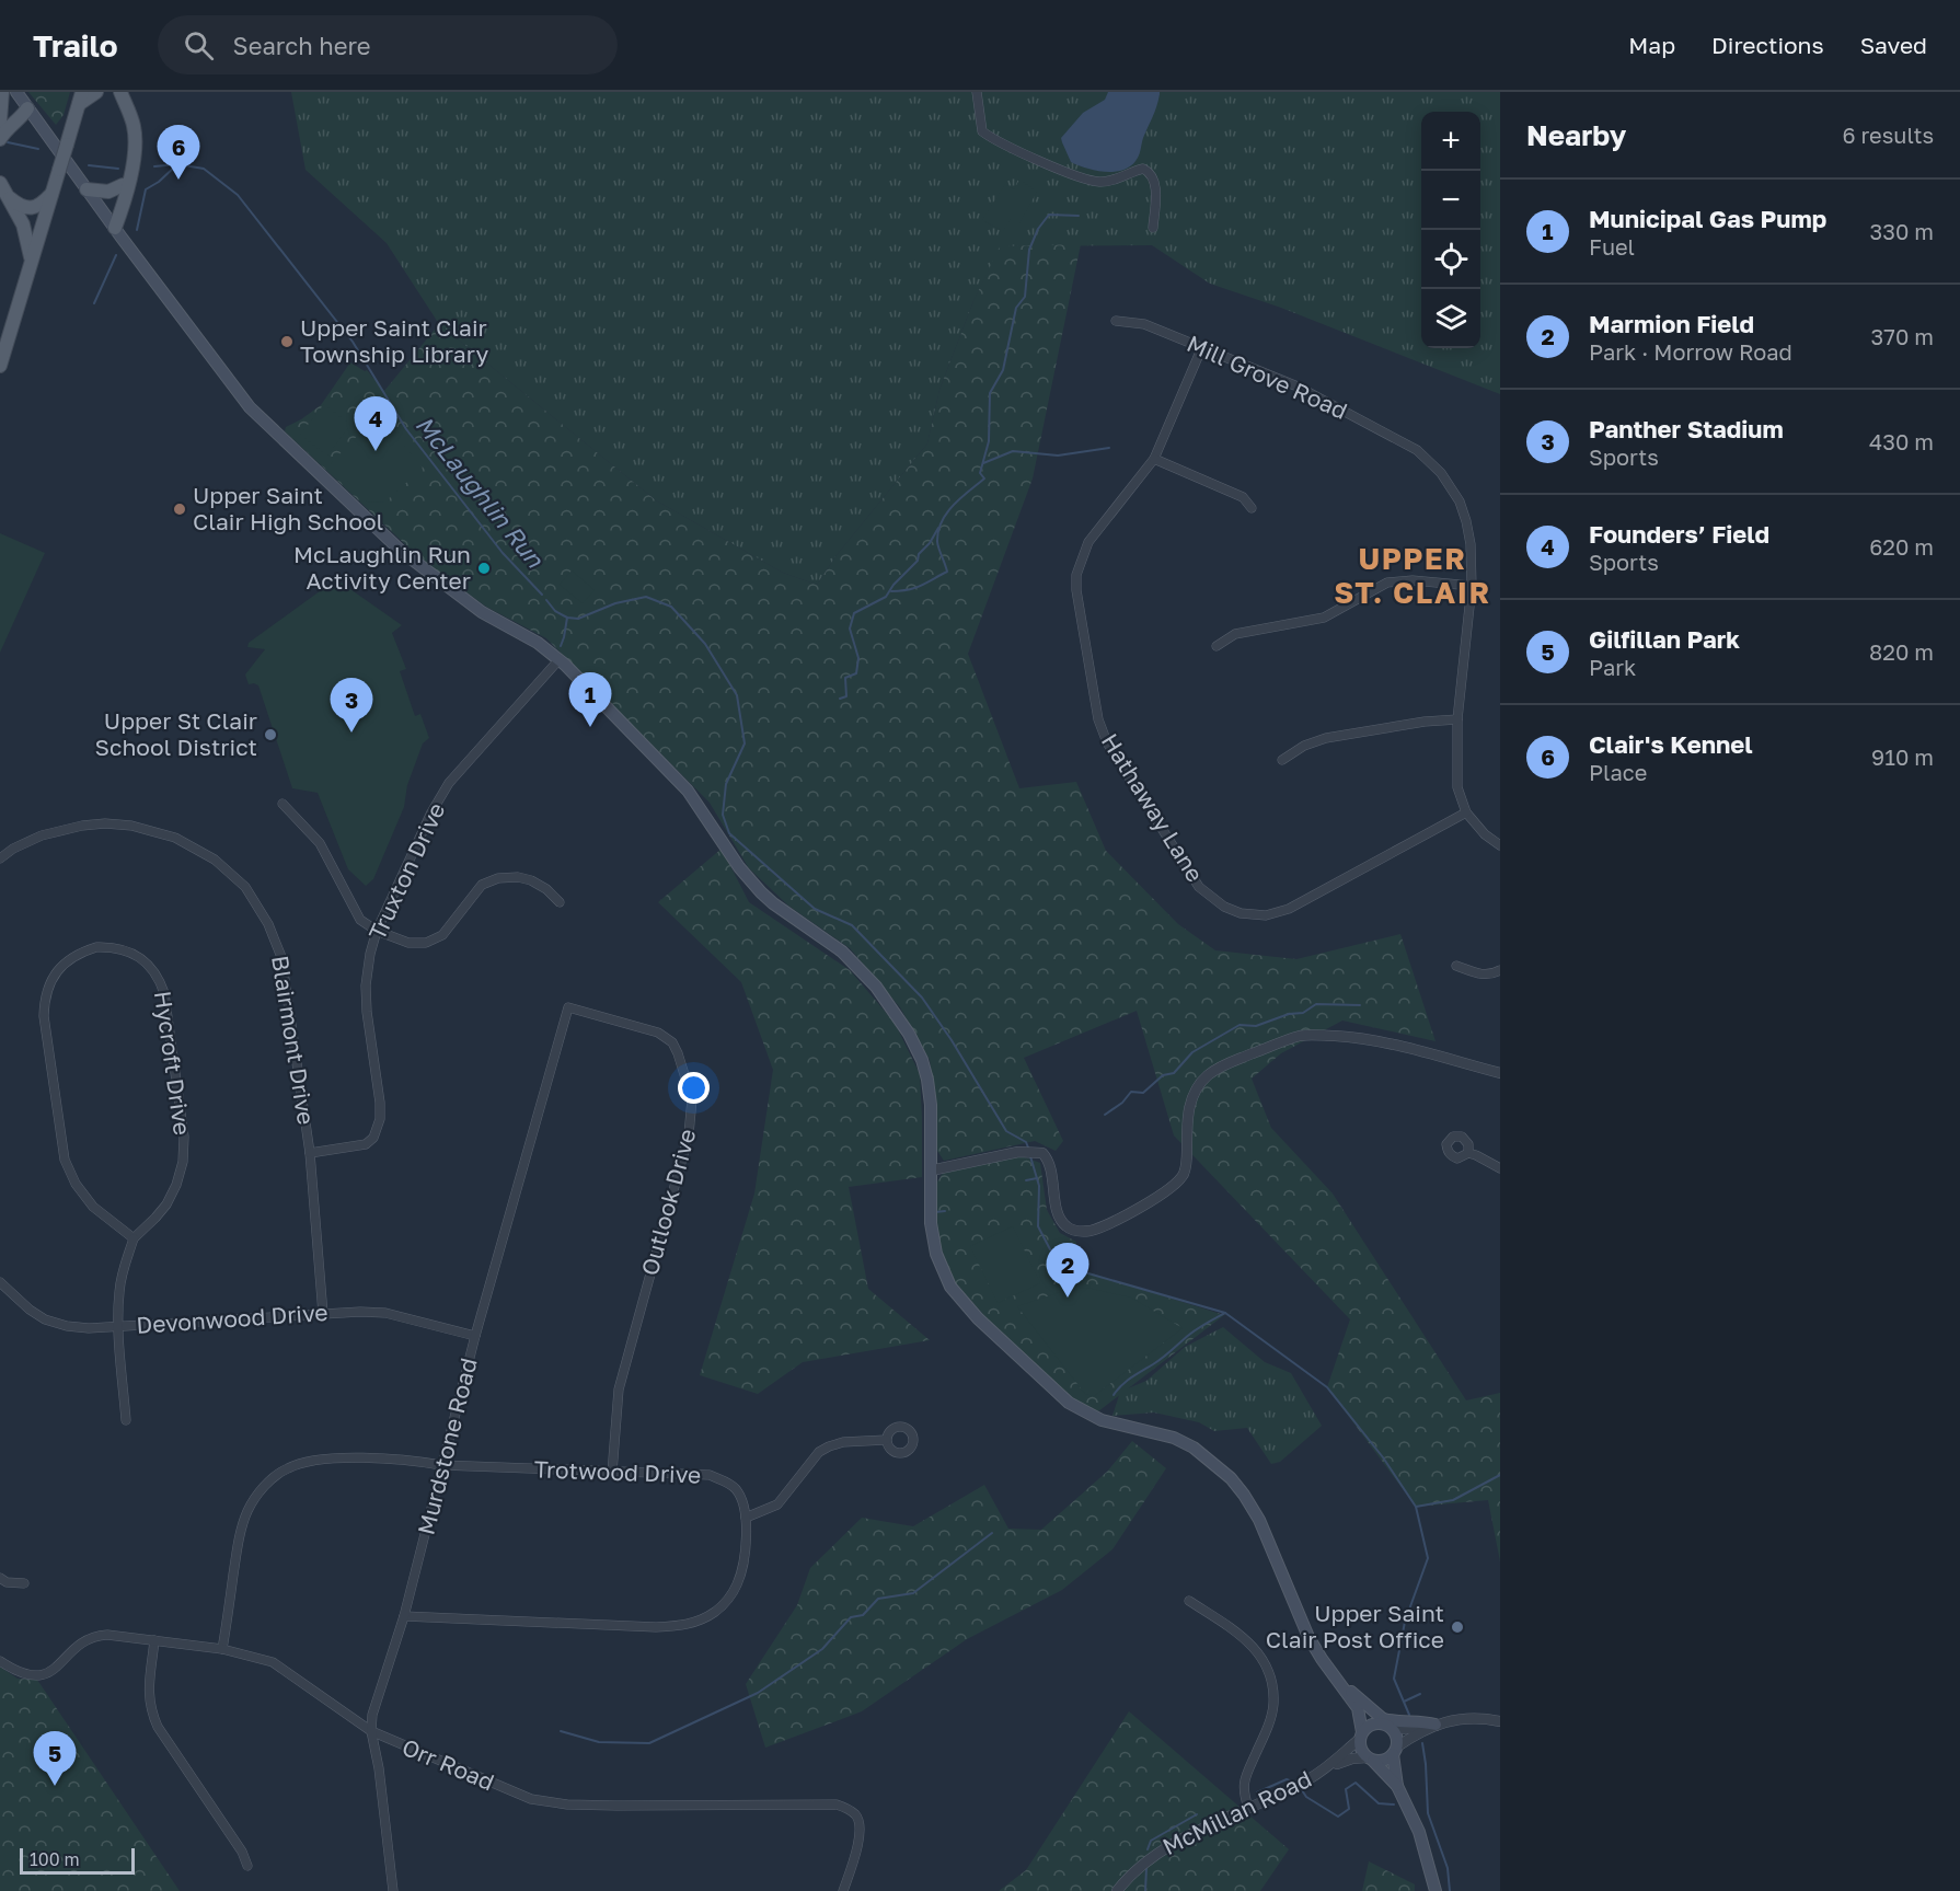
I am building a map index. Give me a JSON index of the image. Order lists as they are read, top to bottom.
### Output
{
  "streets": {
    "street": [
      "Mill Grove Road",
      "Hathaway Lane",
      "Truxton Drive",
      "Blairmont Drive",
      "Hycroft Drive",
      "Outlook Drive",
      "Devonwood Drive",
      "Murdstone Road",
      "Trotwood Drive",
      "Orr Road",
      "McMillan Road"
    ]
  },
  "crossings": [
    ["Mill Grove Road", "Hathaway Lane"],
    ["Truxton Drive", "Blairmont Drive"],
    ["Blairmont Drive", "Devonwood Drive"],
    ["Hycroft Drive", "Devonwood Drive"],
    ["Outlook Drive", "Murdstone Road"],
    ["Outlook Drive", "Trotwood Drive"],
    ["Devonwood Drive", "Murdstone Road"],
    ["Murdstone Road", "Trotwood Drive"],
    ["Murdstone Road", "Orr Road"],
    ["Trotwood Drive", "Orr Road"]
  ],
  "districts": ["UPPER ST. CLAIR"],
  "water": ["McLaughlin Run"],
  "places": [
    "Upper Saint Clair Township Library",
    "Upper Saint Clair High School",
    "McLaughlin Run Activity Center",
    "Upper St Clair School District",
    "Upper Saint Clair Post Office"
  ],
  "scale_bar": "100 m",
  "page": {
    "header": "Trailo",
    "search": "Search here",
    "nav": ["Map", "Directions", "Saved"],
    "heading": ["Nearby", "6 results"],
    "map_buttons": ["+", "−"],
    "pins": [
      "6",
      "4",
      "1",
      "3",
      "2",
      "5"
    ],
    "list": [
      {
        "mark": "1",
        "name": "Municipal Gas Pump",
        "note": "Fuel",
        "value": "330 m"
      },
      {
        "mark": "2",
        "name": "Marmion Field",
        "note": "Park · Morrow Road",
        "value": "370 m"
      },
      {
        "mark": "3",
        "name": "Panther Stadium",
        "note": "Sports",
        "value": "430 m"
      },
      {
        "mark": "4",
        "name": "Founders’ Field",
        "note": "Sports",
        "value": "620 m"
      },
      {
        "mark": "5",
        "name": "Gilfillan Park",
        "note": "Park",
        "value": "820 m"
      },
      {
        "mark": "6",
        "name": "Clair's Kennel",
        "note": "Place",
        "value": "910 m"
      }
    ],
    "scale": "100 m"
  }
}
